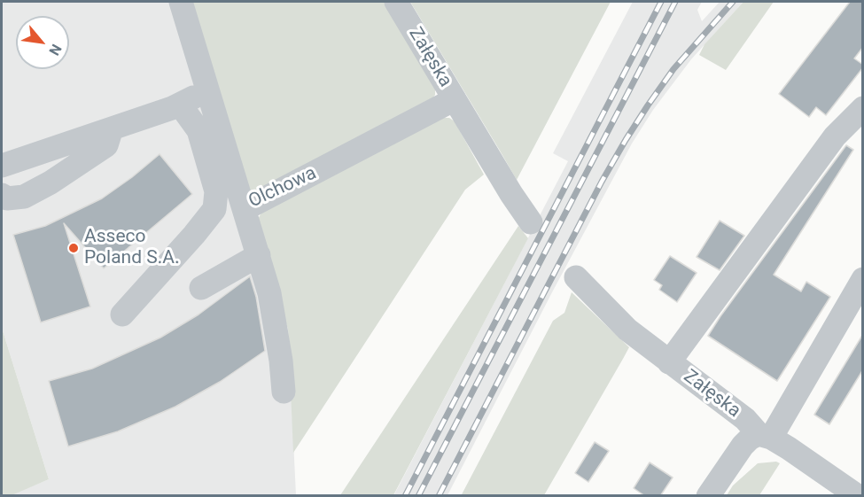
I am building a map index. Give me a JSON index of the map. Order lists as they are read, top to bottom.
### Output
{
  "streets": {
    "street": ["Załęska", "Olchowa"]
  },
  "crossings": [
    ["Załęska", "Olchowa"]
  ],
  "places": ["Asseco Poland S.A."],
  "north": "bottom right"
}
